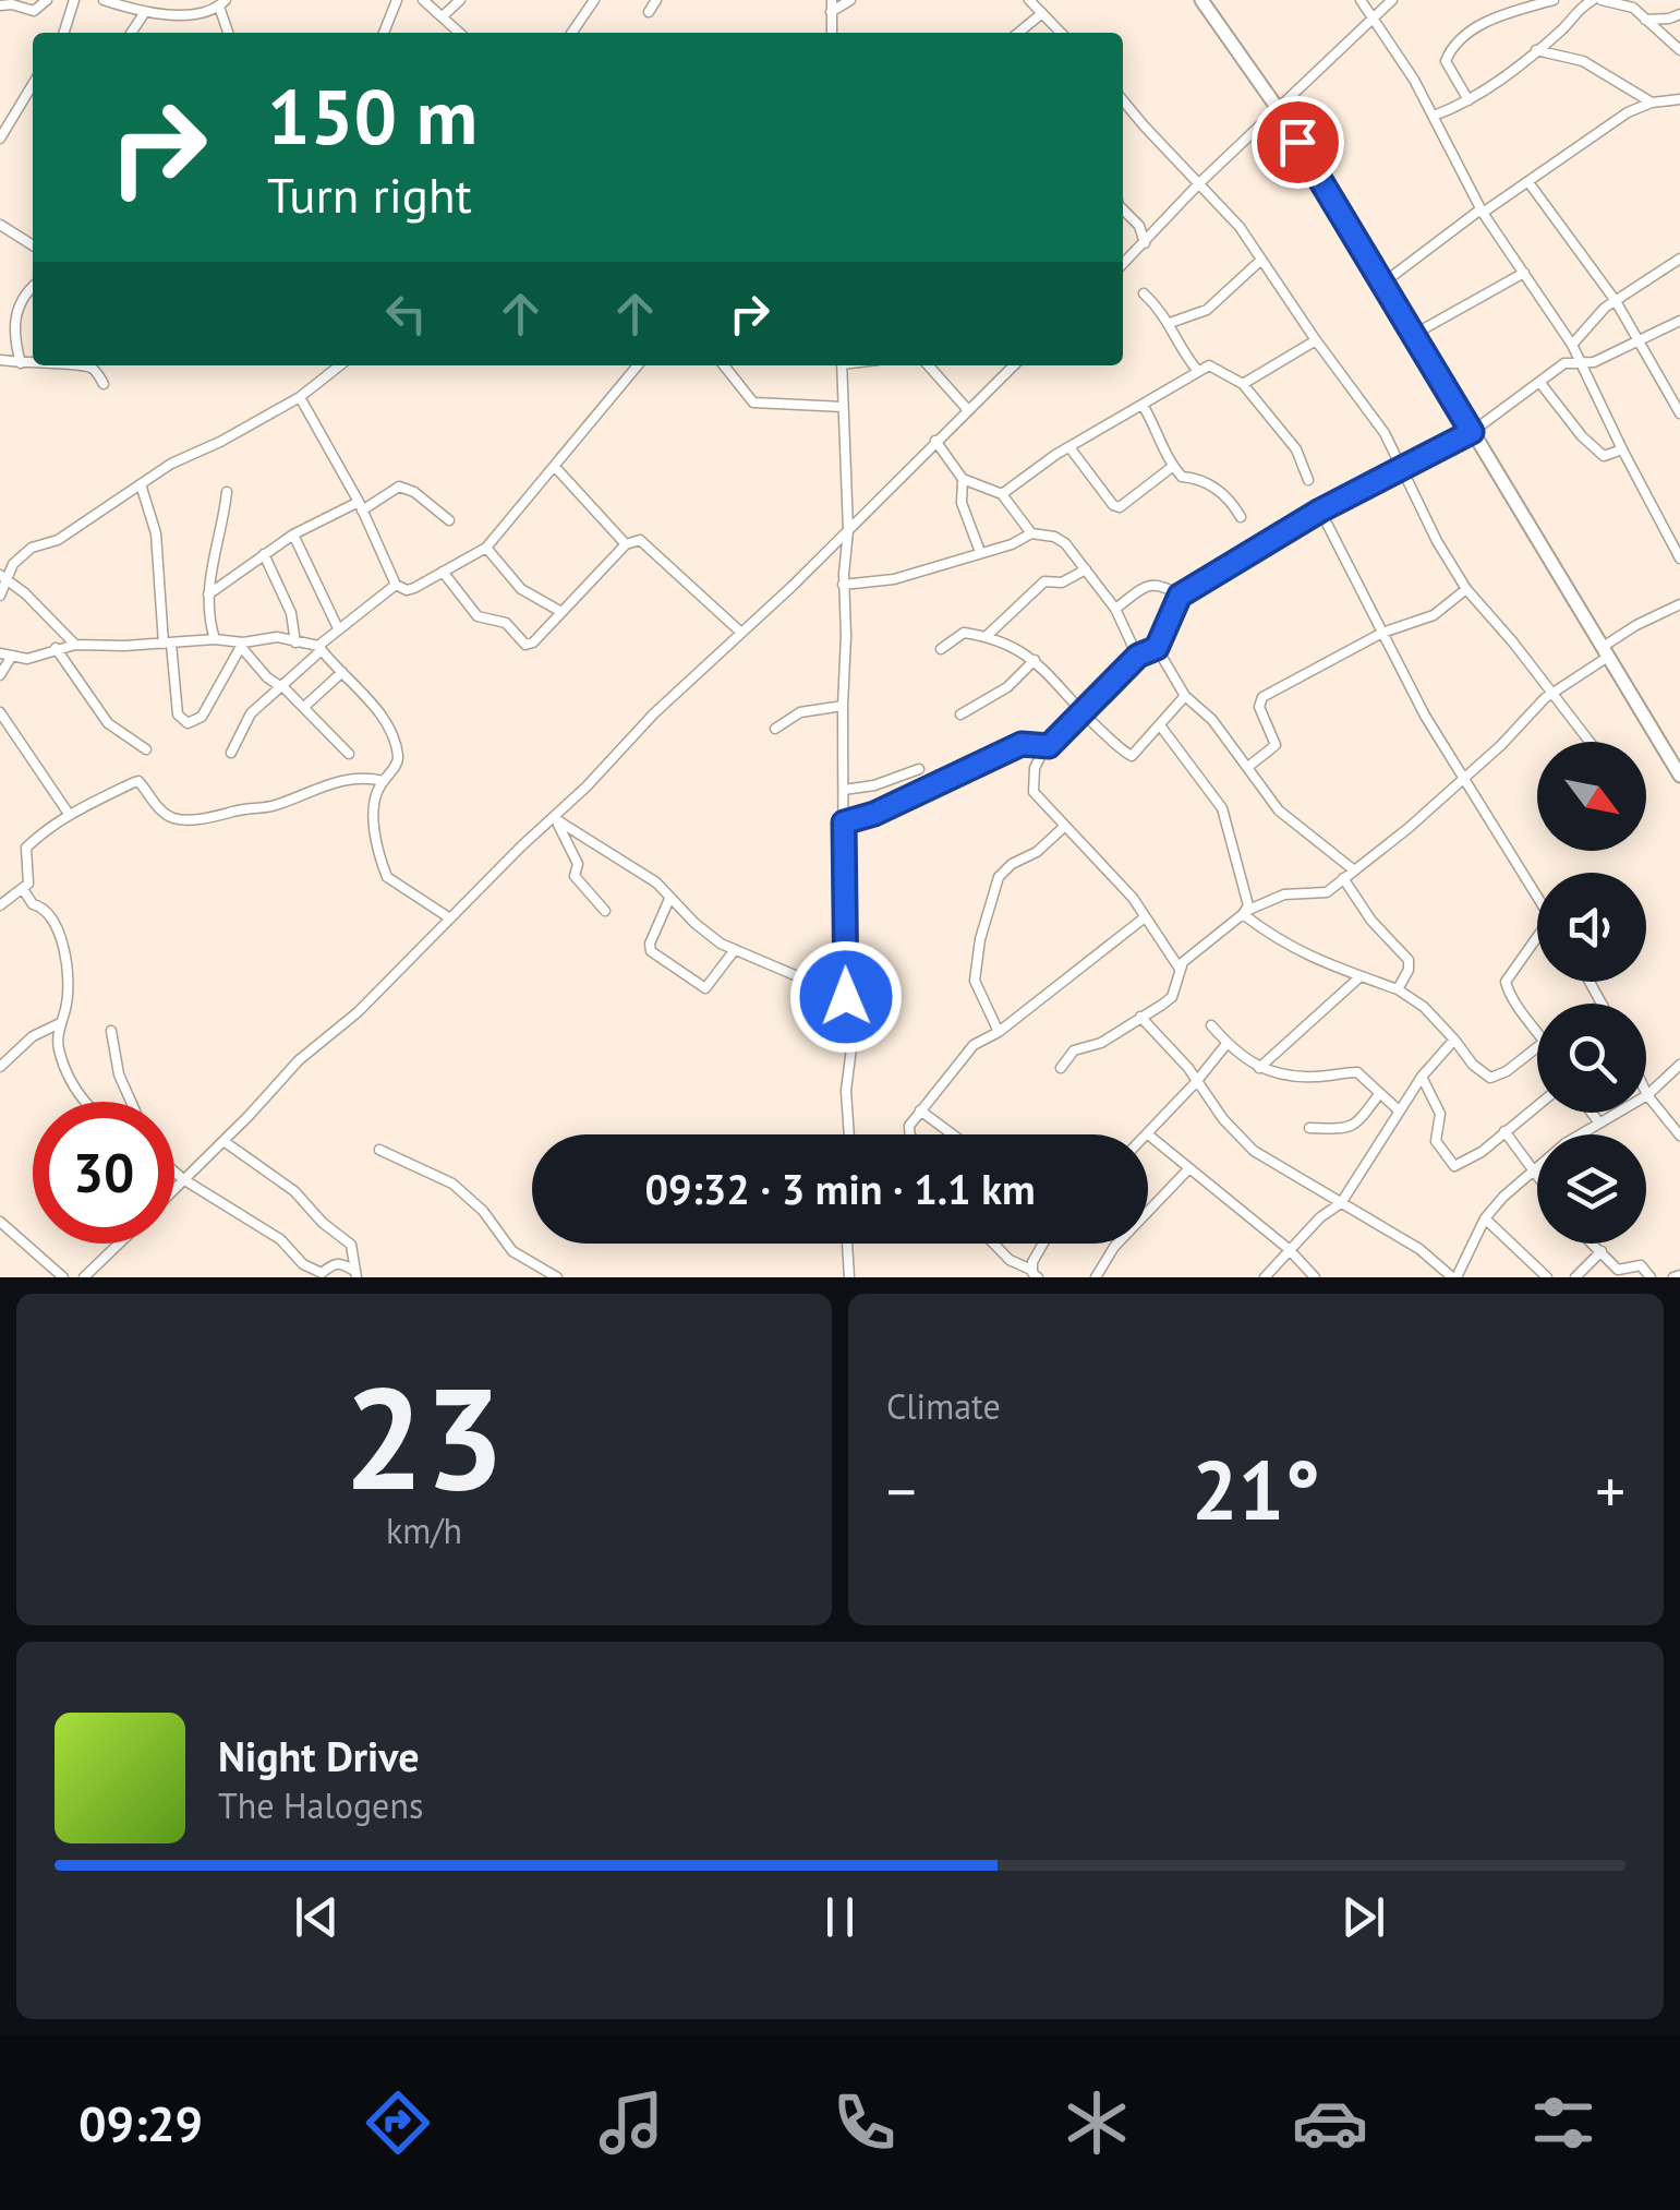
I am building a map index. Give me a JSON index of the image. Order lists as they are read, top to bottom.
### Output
{
  "north": "bottom right",
  "page": {
    "turn": ["150 m", "Turn right"],
    "limit": "30",
    "trip": "09:32 · 3 min · 1.1 km",
    "tile": [
      ["23", "km/h"],
      "Climate"
    ],
    "heat": ["−", "21°", "+"],
    "song": ["Night Drive", "The Halogens"],
    "tabs": "09:29"
  }
}
